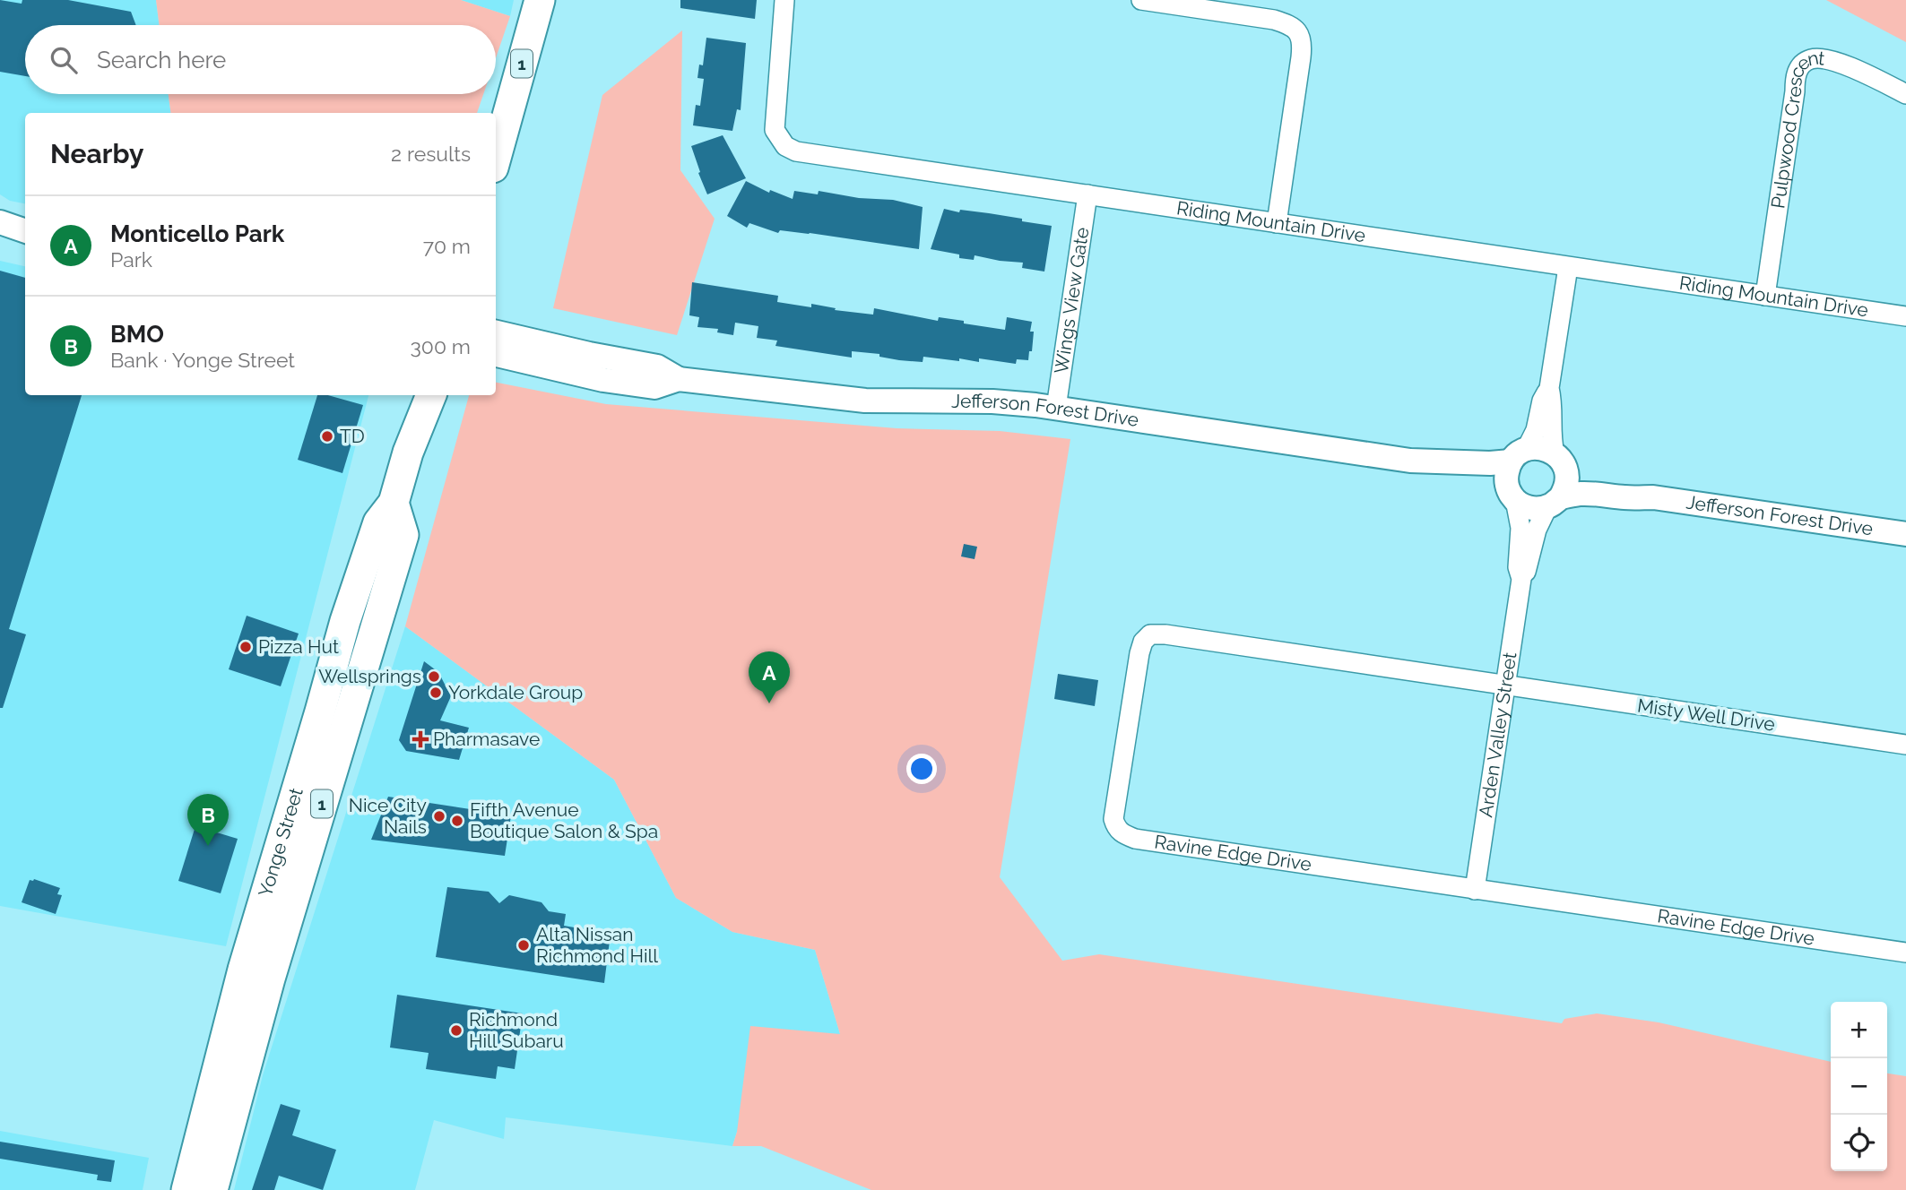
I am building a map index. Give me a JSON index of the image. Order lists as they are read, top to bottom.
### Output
{
  "streets": {
    "main road": ["1", "Yonge Street"],
    "street": [
      "Pulpwood Crescent",
      "Riding Mountain Drive",
      "Wings View Gate",
      "Jefferson Forest Drive",
      "Misty Well Drive",
      "Arden Valley Street",
      "Ravine Edge Drive"
    ]
  },
  "crossings": [
    ["Pulpwood Crescent", "Riding Mountain Drive"],
    ["Riding Mountain Drive", "Wings View Gate"],
    ["Wings View Gate", "Jefferson Forest Drive"],
    ["Jefferson Forest Drive", "Arden Valley Street"],
    ["Misty Well Drive", "Arden Valley Street"],
    ["Misty Well Drive", "Ravine Edge Drive"],
    ["Arden Valley Street", "Ravine Edge Drive"]
  ],
  "places": {
    "other": [
      "TD",
      "Pizza Hut",
      "Wellsprings",
      "Yorkdale Group",
      "Nice City Nails",
      "Fifth Avenue Boutique Salon & Spa",
      "Alta Nissan Richmond Hill",
      "Richmond Hill Subaru"
    ],
    "health": ["Pharmasave"]
  },
  "page": {
    "search": "Search here",
    "heading": ["Nearby", "2 results"],
    "list": [
      {
        "mark": "A",
        "name": "Monticello Park",
        "note": "Park",
        "value": "70 m"
      },
      {
        "mark": "B",
        "name": "BMO",
        "note": "Bank · Yonge Street",
        "value": "300 m"
      }
    ],
    "pins": ["A", "B"],
    "map_buttons": ["+", "−"]
  }
}
